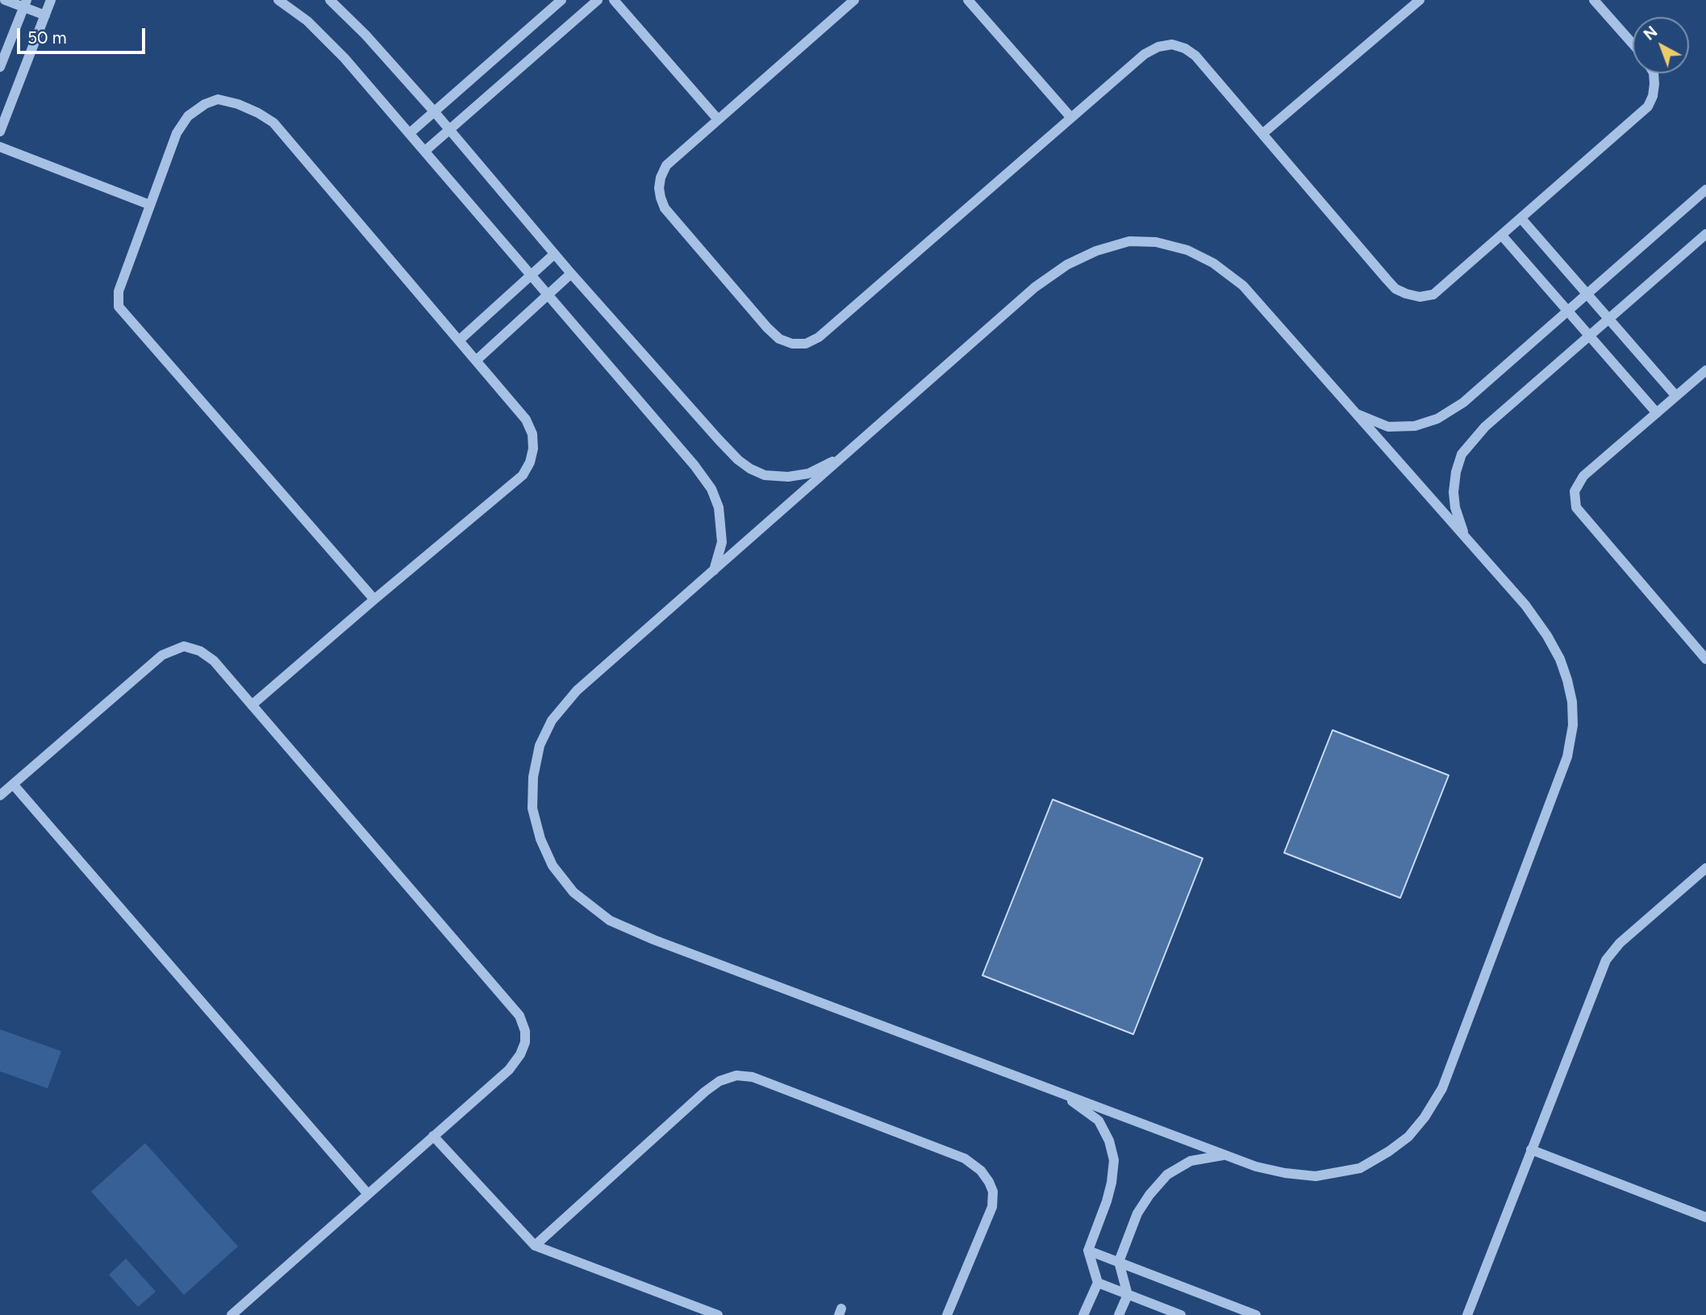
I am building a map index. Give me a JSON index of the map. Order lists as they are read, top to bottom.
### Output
{
  "scale_bar": "50 m",
  "north": "top left"
}
